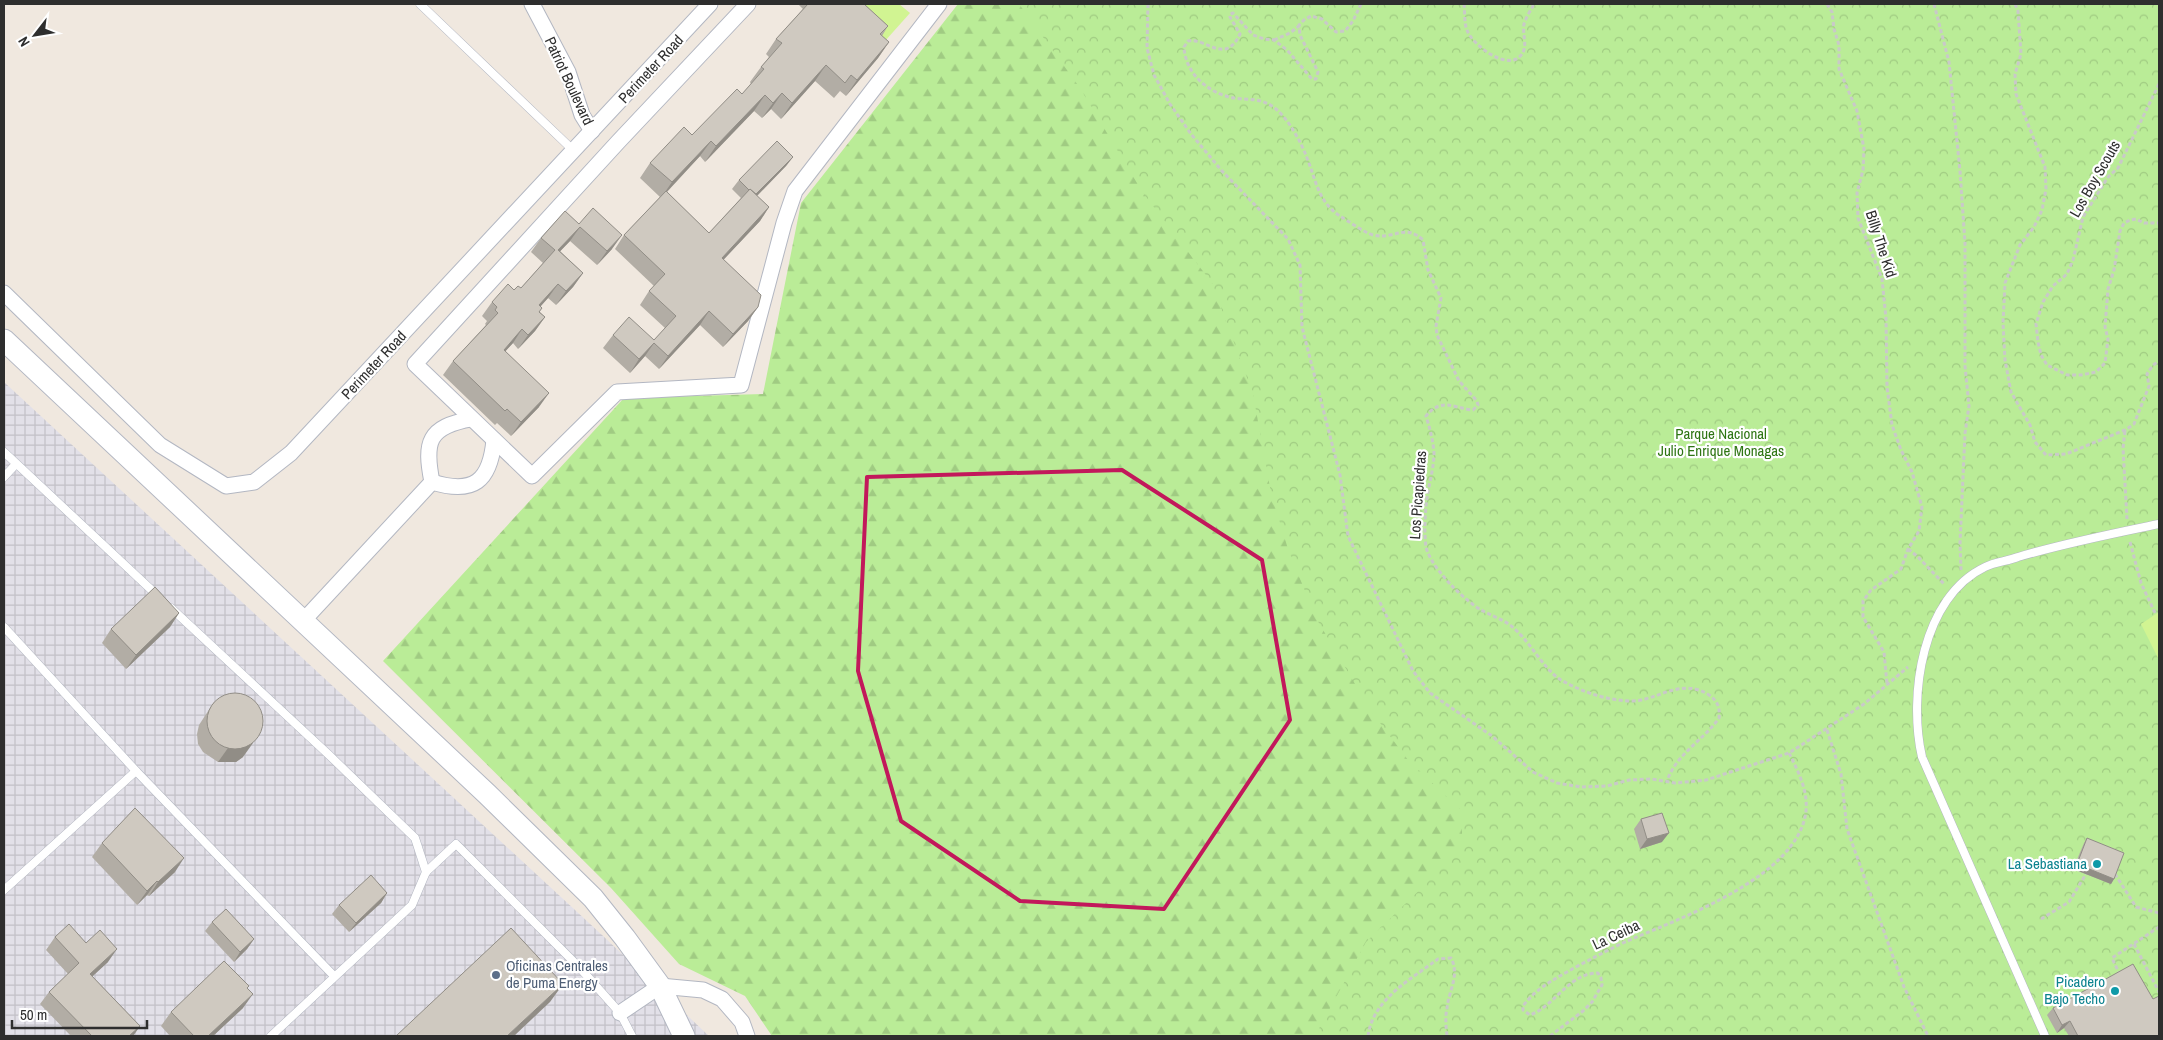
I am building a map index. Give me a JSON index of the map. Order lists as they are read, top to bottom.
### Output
{
  "streets": {
    "street": ["Perimeter Road", "Patriot Boulevard"],
    "path": [
      "Los Boy Scouts",
      "Billy The Kid",
      "Los Picapiedras",
      "La Ceiba"
    ]
  },
  "crossings": [
    ["Perimeter Road", "Patriot Boulevard"]
  ],
  "parks": ["Parque Nacional Julio Enrique Monagas"],
  "places": ["La Sebastiana", "Oficinas Centrales de Puma Energy", "Picadero Bajo Techo"],
  "scale_bar": "50 m",
  "north": "bottom left"
}
